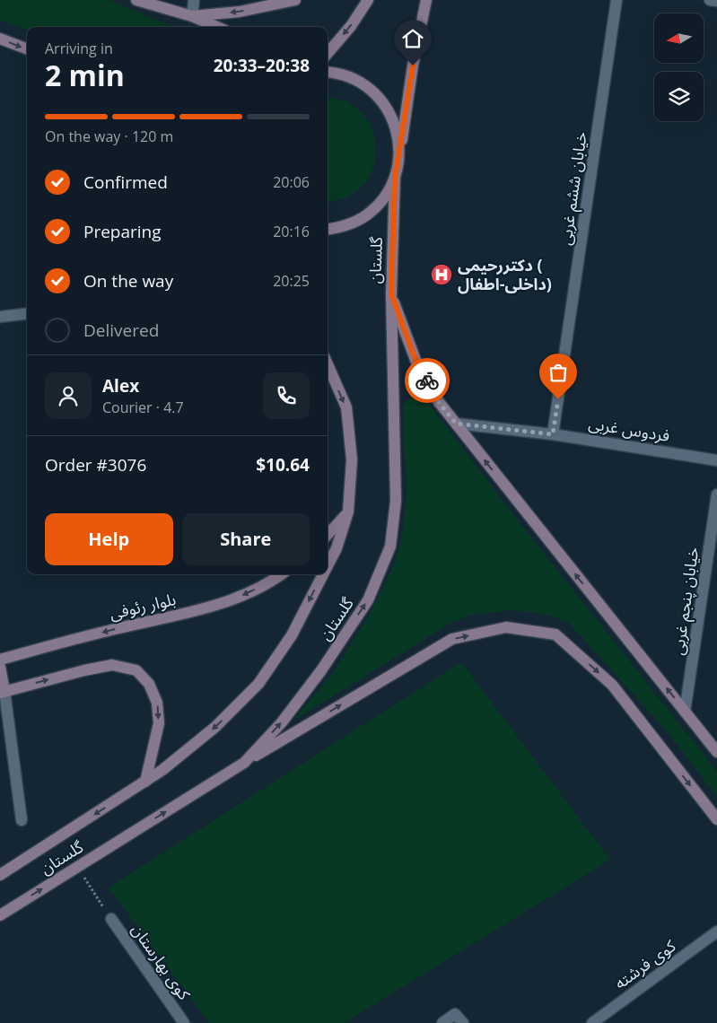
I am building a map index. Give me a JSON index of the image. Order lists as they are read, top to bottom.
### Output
{
  "streets": {
    "main road": ["گلستان", "بلوار رئوفی"],
    "street": [
      "خیابان ششم غربی",
      "فردوس غربی",
      "خیابان پنجم غربی",
      "کوی بهارستان",
      "کوی فرشته"
    ]
  },
  "crossings": [
    ["خیابان ششم غربی", "فردوس غربی"]
  ],
  "one_way": ["بلوار رئوفی"],
  "places": {
    "hospital": ["دکتررحیمی ( داخلی-اطفال)"]
  },
  "north": "left",
  "page": {
    "heading": ["2 min", "Arriving in", "20:33–20:38"],
    "panel": [
      "Alex",
      "Courier · 4.7",
      "Order #3076",
      "$10.64"
    ],
    "bar": "On the way · 120 m",
    "list": [
      ["Confirmed", "20:06"],
      ["Preparing", "20:16"],
      ["On the way", "20:25"],
      "Delivered"
    ],
    "buttons": ["Help", "Share"]
  }
}
